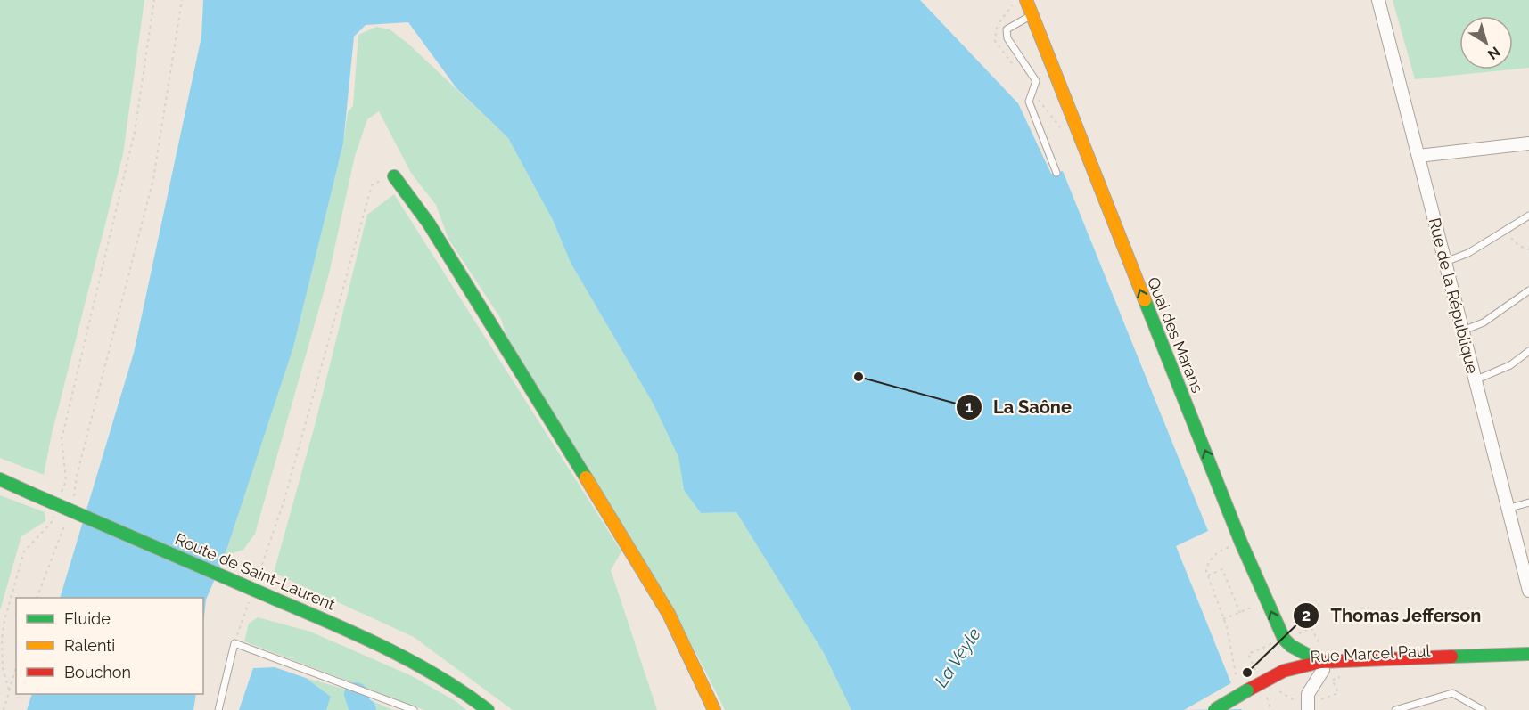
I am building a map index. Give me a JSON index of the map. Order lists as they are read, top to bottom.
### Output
{
  "streets": {
    "street": [
      "Rue de la République",
      "Quai des Marans",
      "Route de Saint-Laurent",
      "Rue Marcel Paul"
    ]
  },
  "crossings": [
    ["Quai des Marans", "Rue Marcel Paul"]
  ],
  "one_way": ["Quai des Marans"],
  "water": ["La Veyle"],
  "places": ["La Saône", "Thomas Jefferson"],
  "legend": ["Fluide", "Ralenti", "Bouchon"],
  "north": "bottom right"
}
